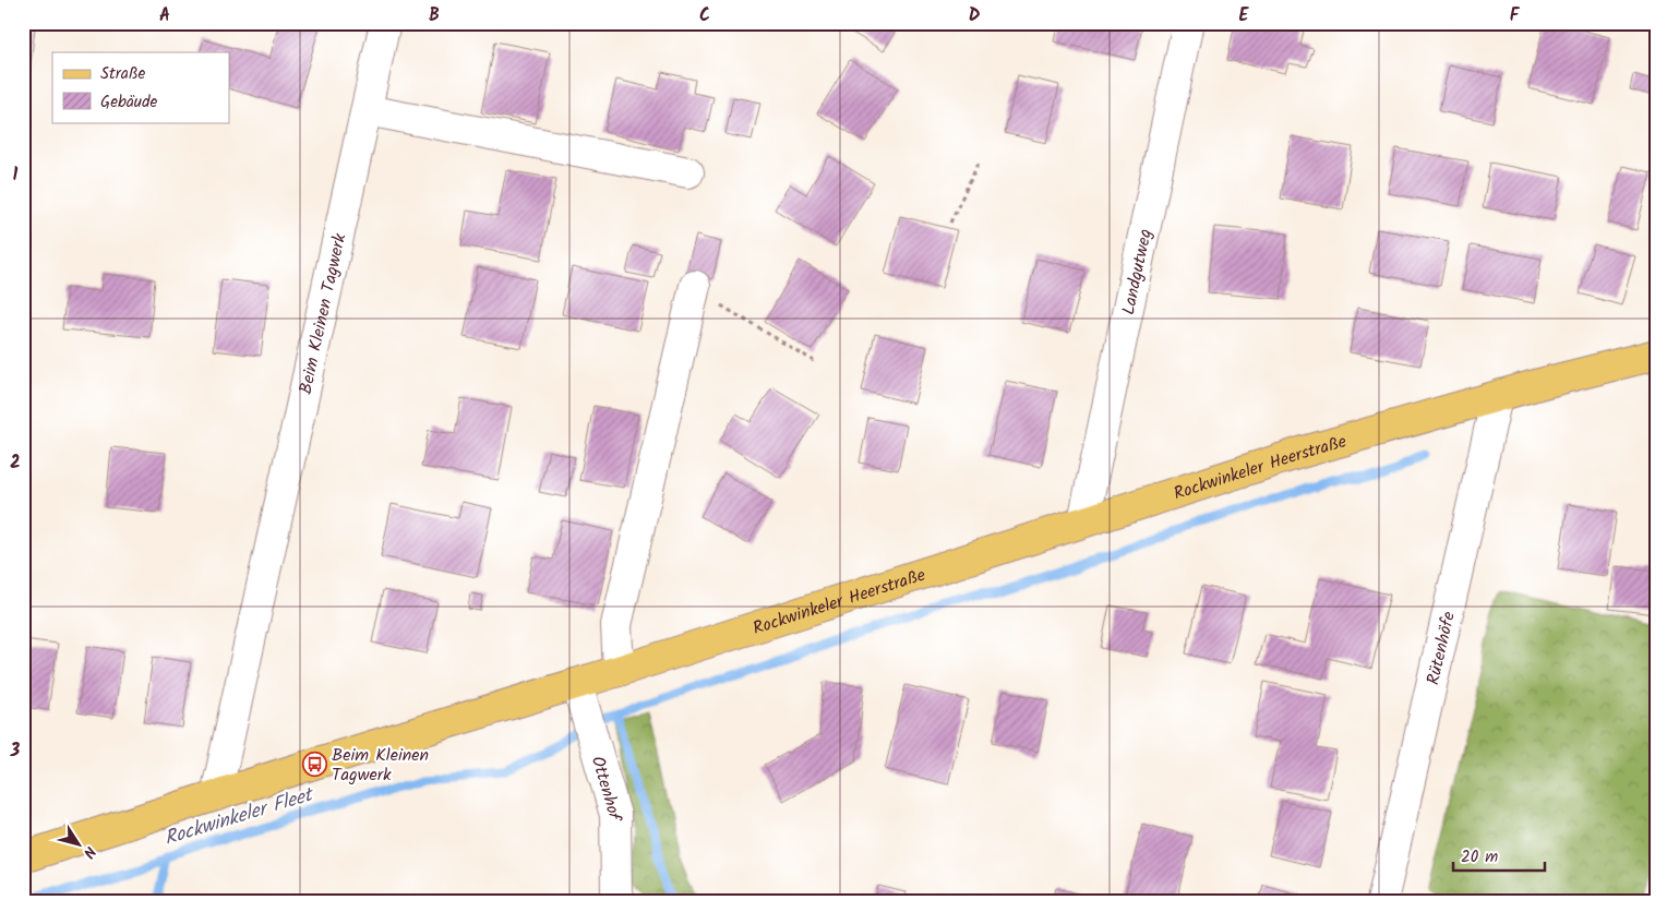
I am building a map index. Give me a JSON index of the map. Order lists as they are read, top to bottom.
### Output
{
  "streets": {
    "main road": ["Rockwinkeler Heerstraße"],
    "street": [
      "Landgutweg",
      "Beim Kleinen Tagwerk",
      "Rütenhöfe",
      "Ottenhof"
    ]
  },
  "crossings": [
    ["Landgutweg", "Rockwinkeler Heerstraße"],
    ["Beim Kleinen Tagwerk", "Rockwinkeler Heerstraße"],
    ["Rockwinkeler Heerstraße", "Rütenhöfe"],
    ["Rockwinkeler Heerstraße", "Ottenhof"]
  ],
  "water": ["Rockwinkeler Fleet"],
  "places": {
    "bus stop": ["Beim Kleinen Tagwerk"]
  },
  "legend": ["Straße", "Gebäude"],
  "scale_bar": "20 m",
  "north": "bottom right",
  "grid": {
    "columns": [
      "A",
      "B",
      "C",
      "D",
      "E",
      "F"
    ],
    "rows": ["1", "2", "3"]
  }
}
